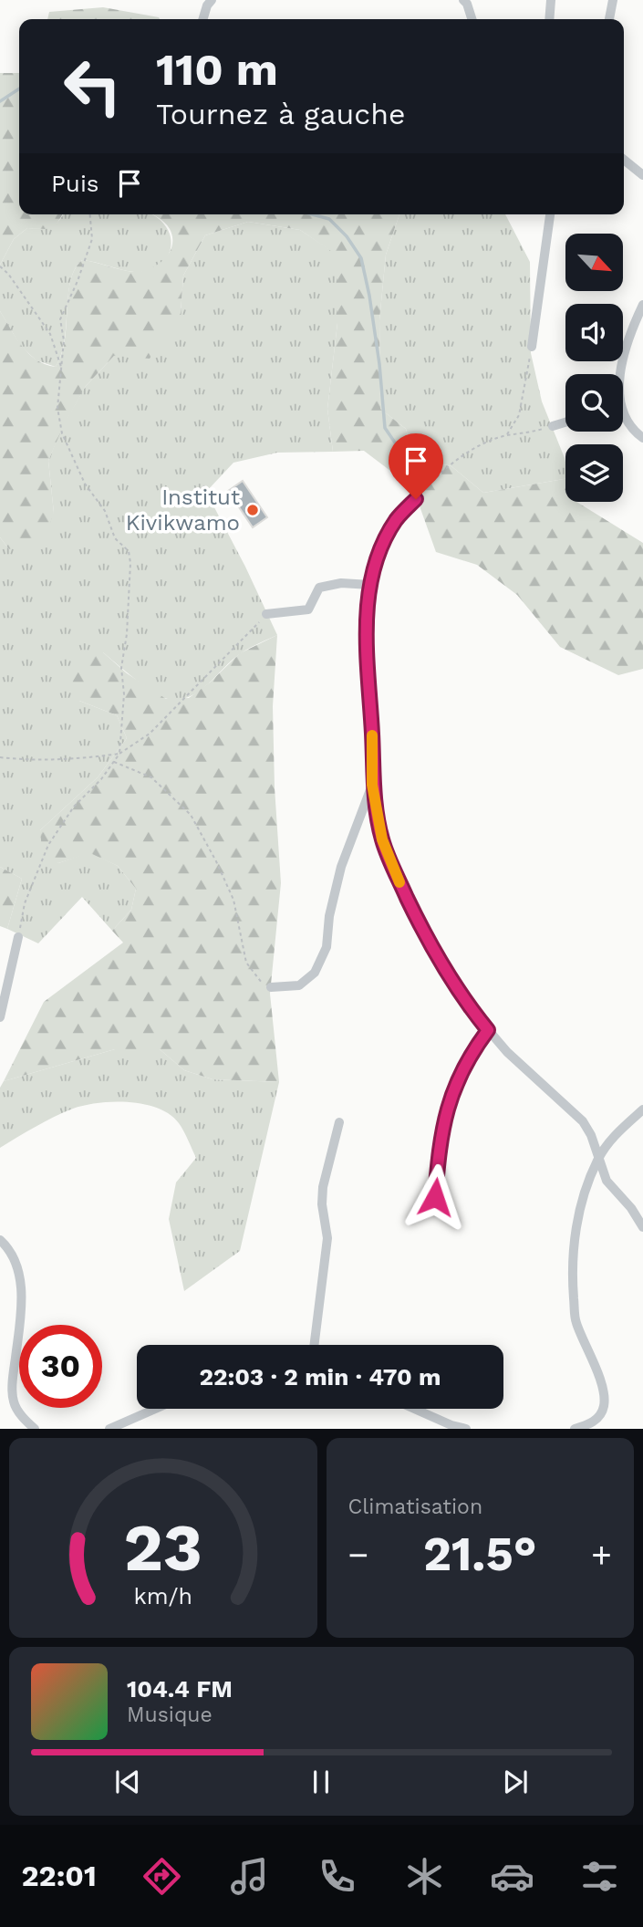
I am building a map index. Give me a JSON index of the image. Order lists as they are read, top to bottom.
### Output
{
  "places": ["Institut Kivikwamo"],
  "north": "bottom right",
  "page": {
    "turn": ["110 m", "Tournez à gauche"],
    "then": "Puis",
    "limit": "30",
    "trip": "22:03 · 2 min · 470 m",
    "tile": "Climatisation",
    "heat": ["−", "21.5°", "+"],
    "song": ["104.4 FM", "Musique"],
    "tabs": "22:01",
    "gauge": ["23", "km/h"]
  }
}
